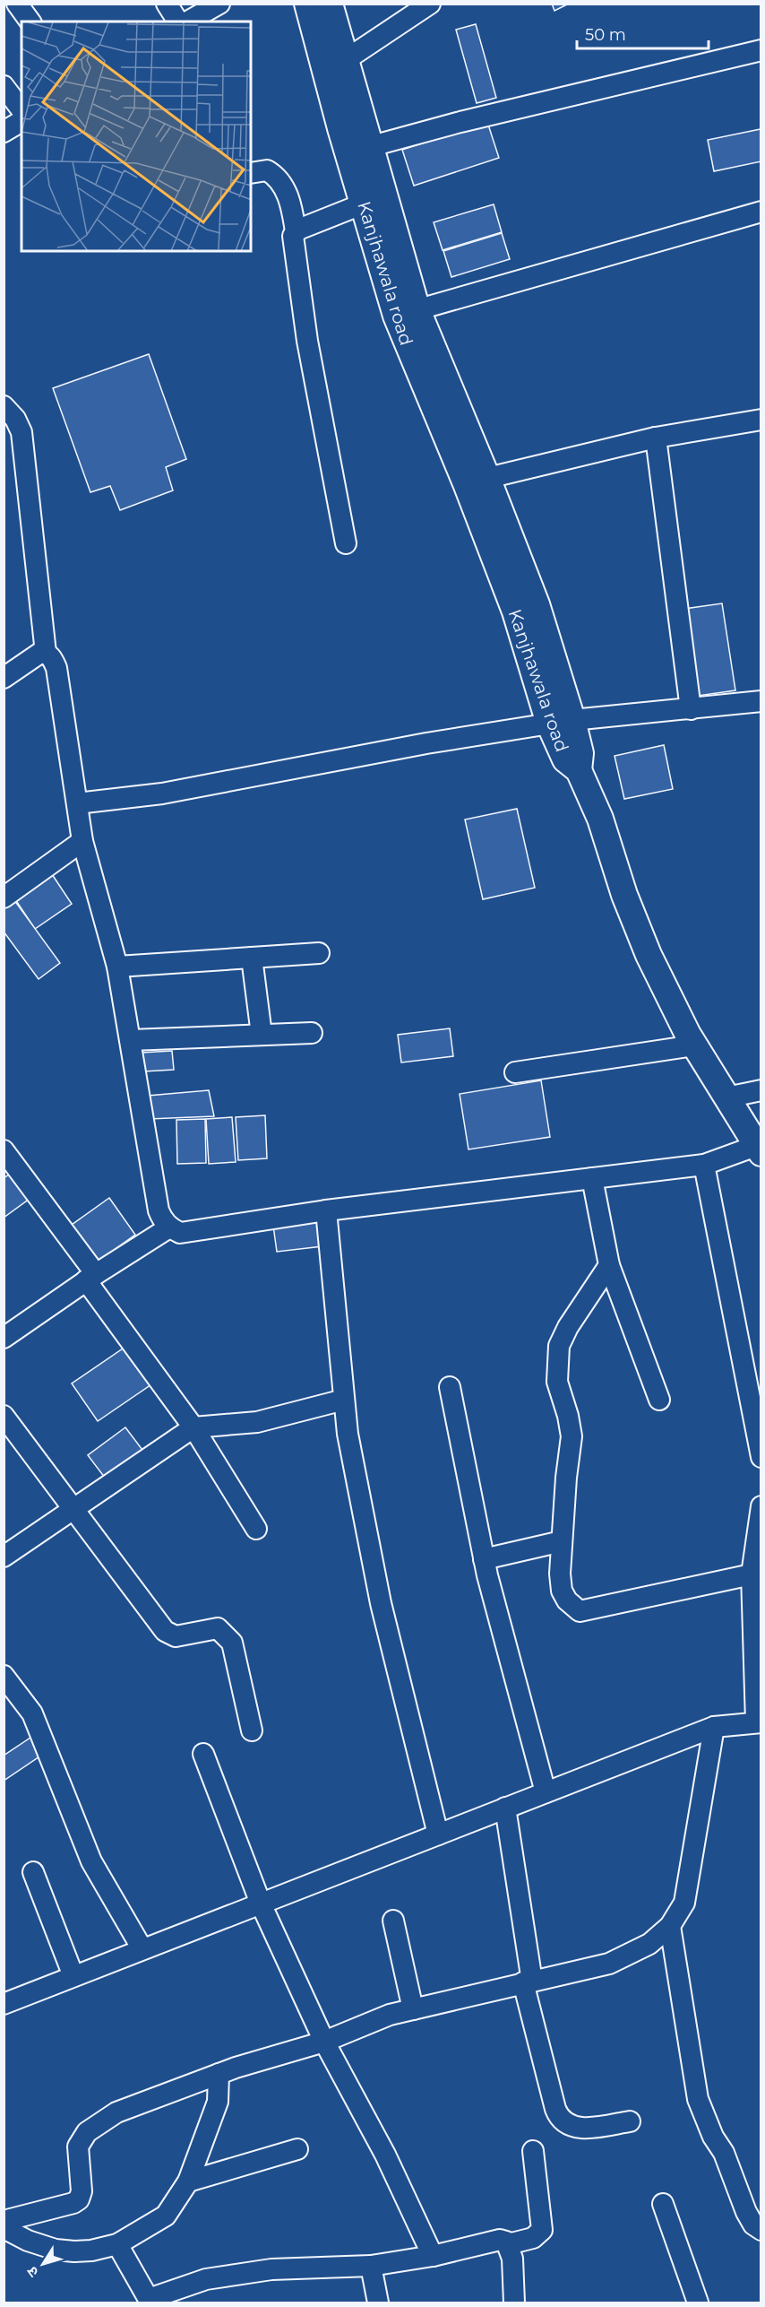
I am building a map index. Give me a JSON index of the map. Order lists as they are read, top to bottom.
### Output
{
  "streets": {
    "main road": ["Kanjhawala road"]
  },
  "scale_bar": "50 m",
  "north": "bottom left"
}
